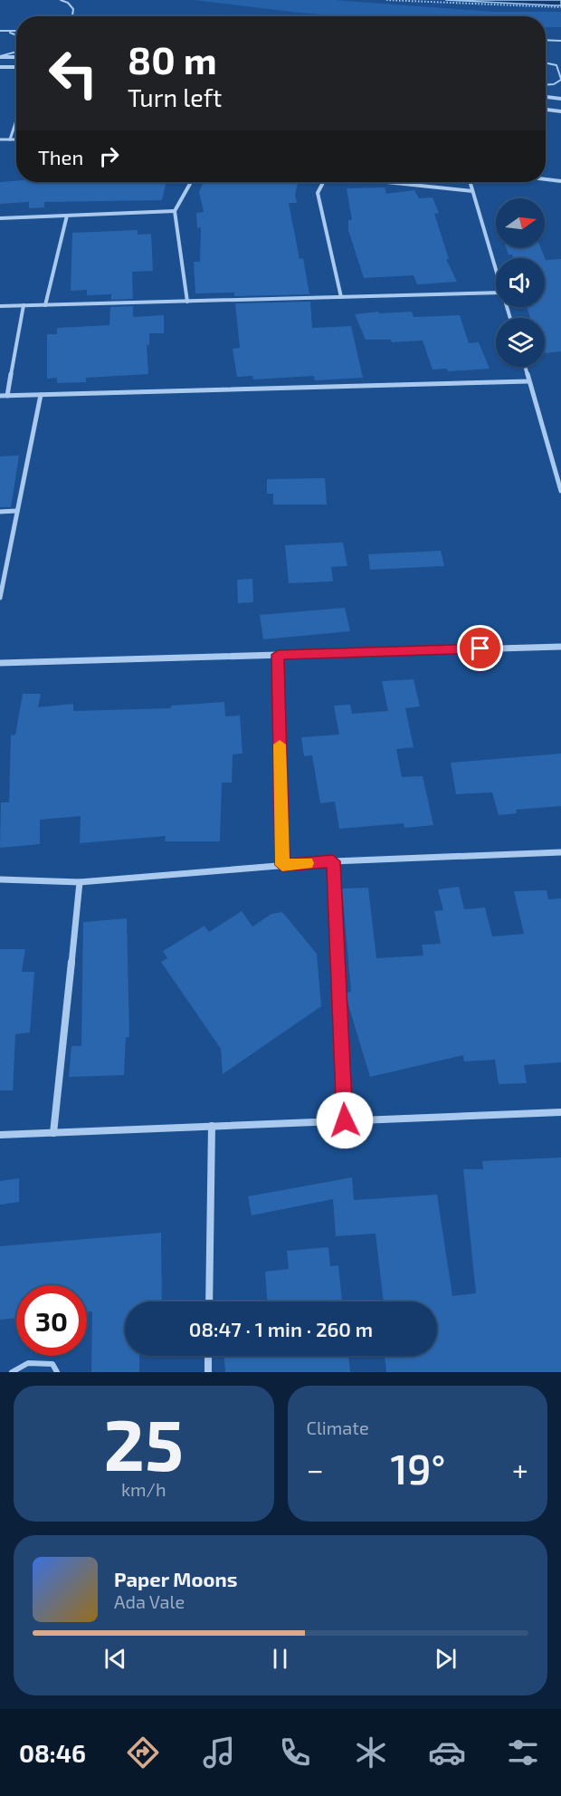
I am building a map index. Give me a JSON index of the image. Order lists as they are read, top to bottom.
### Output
{
  "north": "right",
  "page": {
    "turn": ["80 m", "Turn left"],
    "then": "Then",
    "limit": "30",
    "trip": "08:47 · 1 min · 260 m",
    "tile": [
      ["25", "km/h"],
      "Climate"
    ],
    "heat": ["−", "19°", "+"],
    "song": ["Paper Moons", "Ada Vale"],
    "tabs": "08:46"
  }
}
